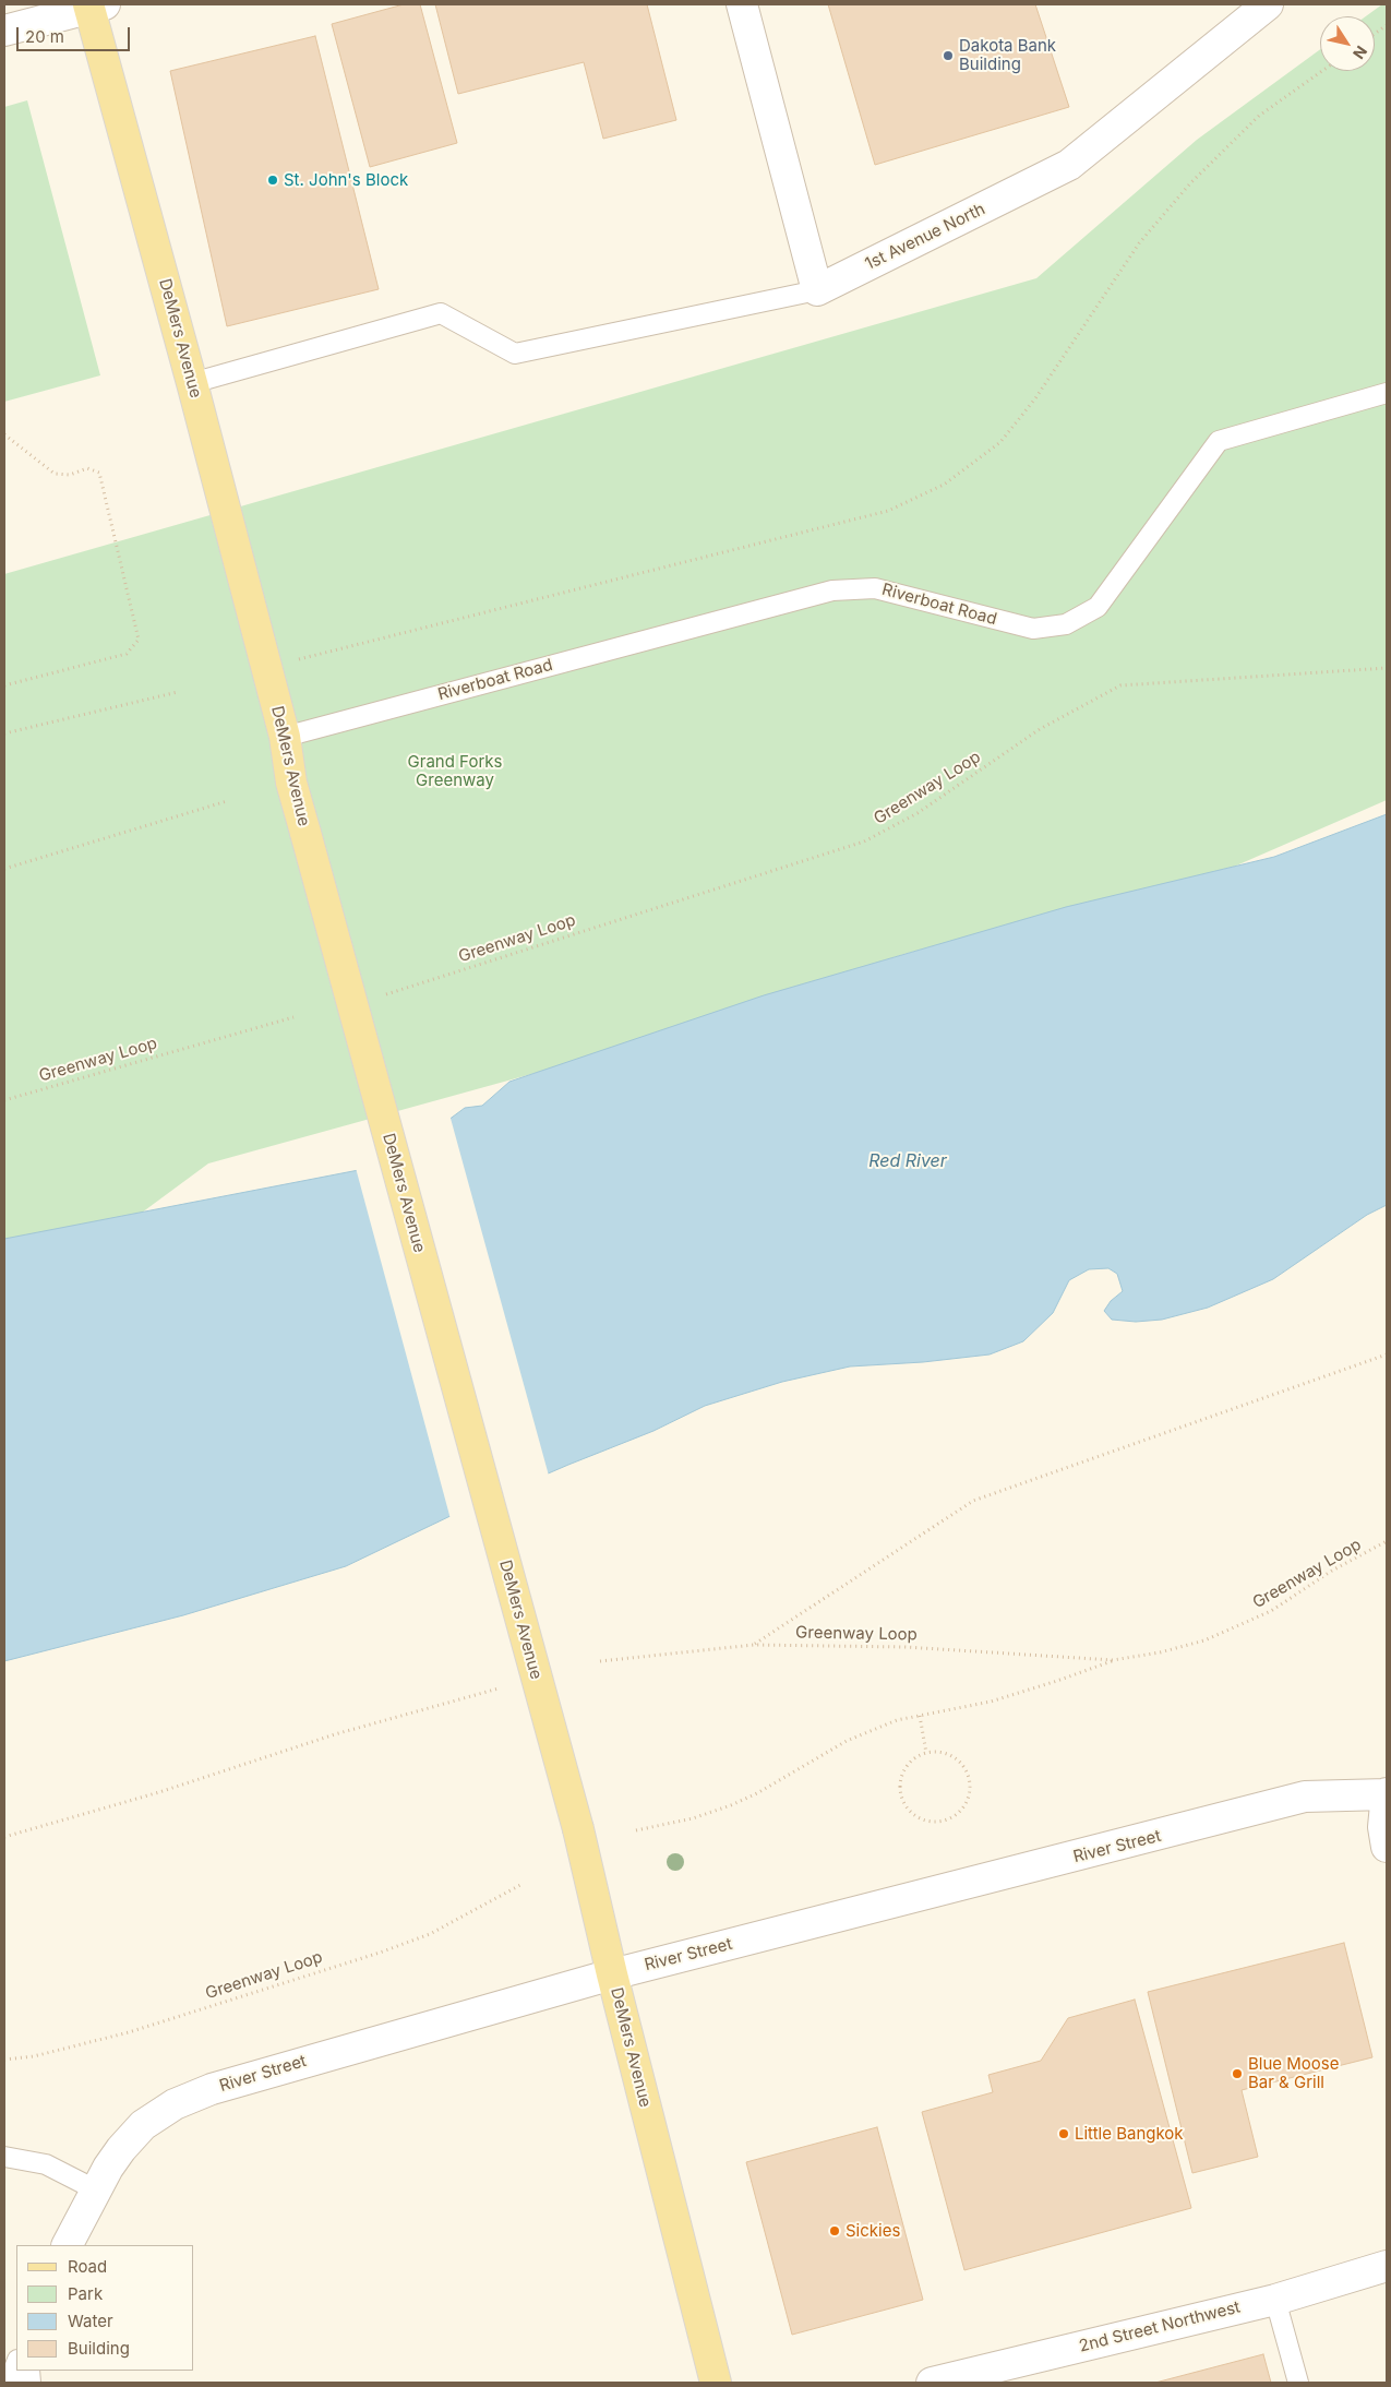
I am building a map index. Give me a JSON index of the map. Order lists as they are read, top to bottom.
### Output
{
  "streets": {
    "main road": ["DeMers Avenue"],
    "street": ["1st Avenue North", "River Street", "2nd Street Northwest"],
    "lane": ["Riverboat Road"],
    "path": ["Greenway Loop"]
  },
  "crossings": [
    ["DeMers Avenue", "Riverboat Road"],
    ["DeMers Avenue", "River Street"]
  ],
  "water": ["Red River"],
  "parks": ["Grand Forks Greenway"],
  "places": [
    "Dakota Bank Building",
    "St. John's Block",
    "Blue Moose Bar & Grill",
    "Little Bangkok",
    "Sickies"
  ],
  "legend": [
    "Road",
    "Park",
    "Water",
    "Building"
  ],
  "scale_bar": "20 m",
  "north": "bottom right"
}
